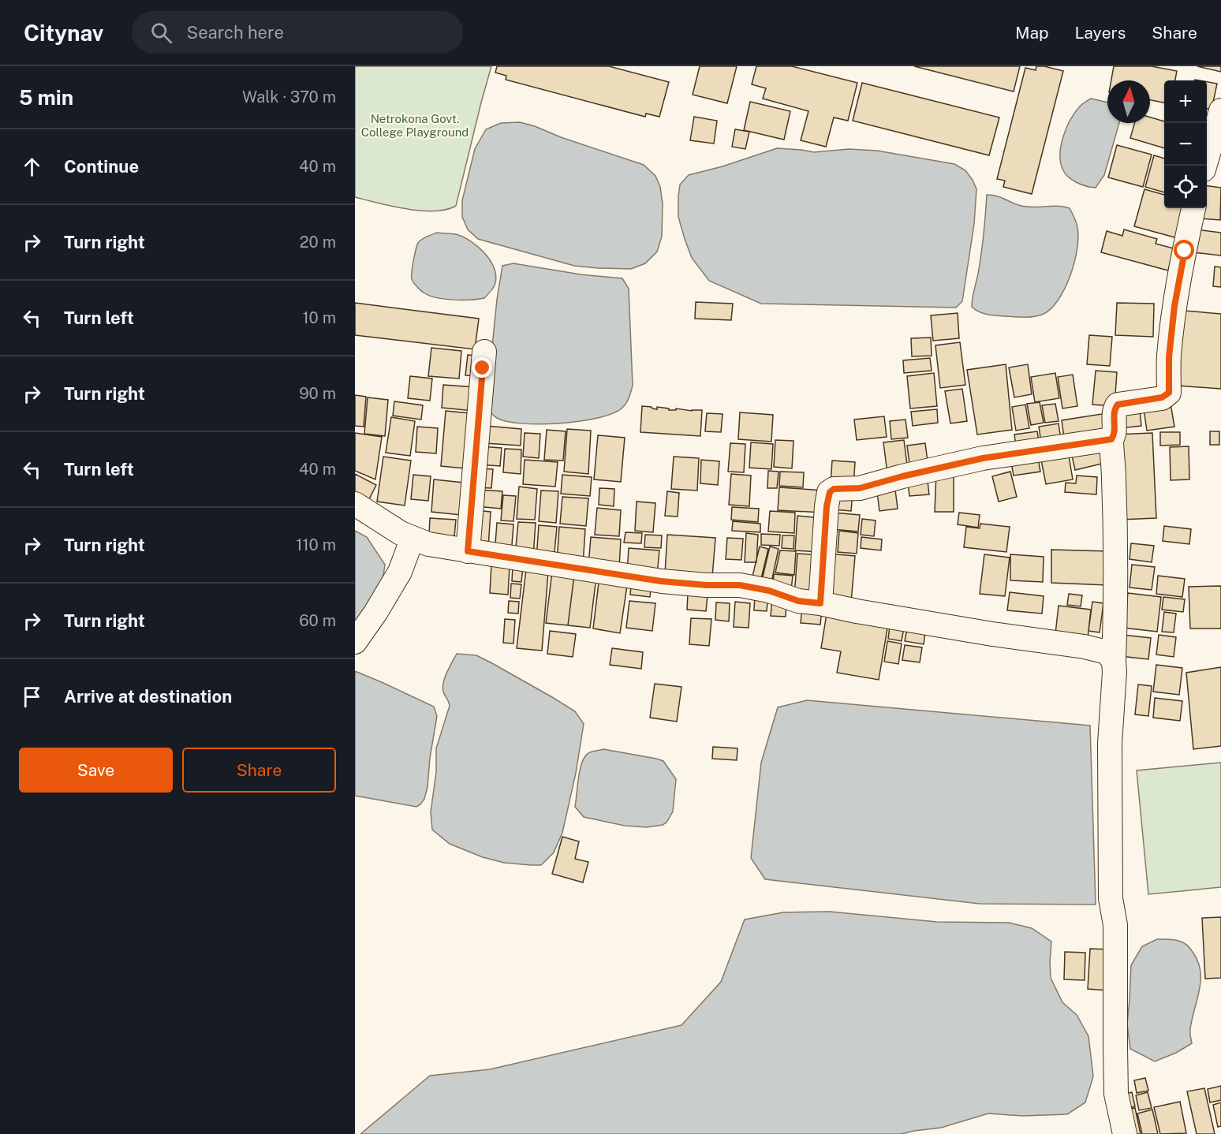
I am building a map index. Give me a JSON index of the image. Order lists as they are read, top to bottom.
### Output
{
  "parks": ["Netrokona Govt. College Playground"],
  "north": "top",
  "page": {
    "header": "Citynav",
    "search": "Search here",
    "nav": ["Map", "Layers", "Share"],
    "heading": ["5 min", "Walk · 370 m"],
    "map_buttons": ["+", "−"],
    "list": [
      ["Continue", "40 m"],
      ["Turn right", "20 m"],
      ["Turn left", "10 m"],
      ["Turn right", "90 m"],
      ["Turn left", "40 m"],
      ["Turn right", "110 m"],
      ["Turn right", "60 m"],
      "Arrive at destination"
    ],
    "buttons": ["Save", "Share"]
  }
}
